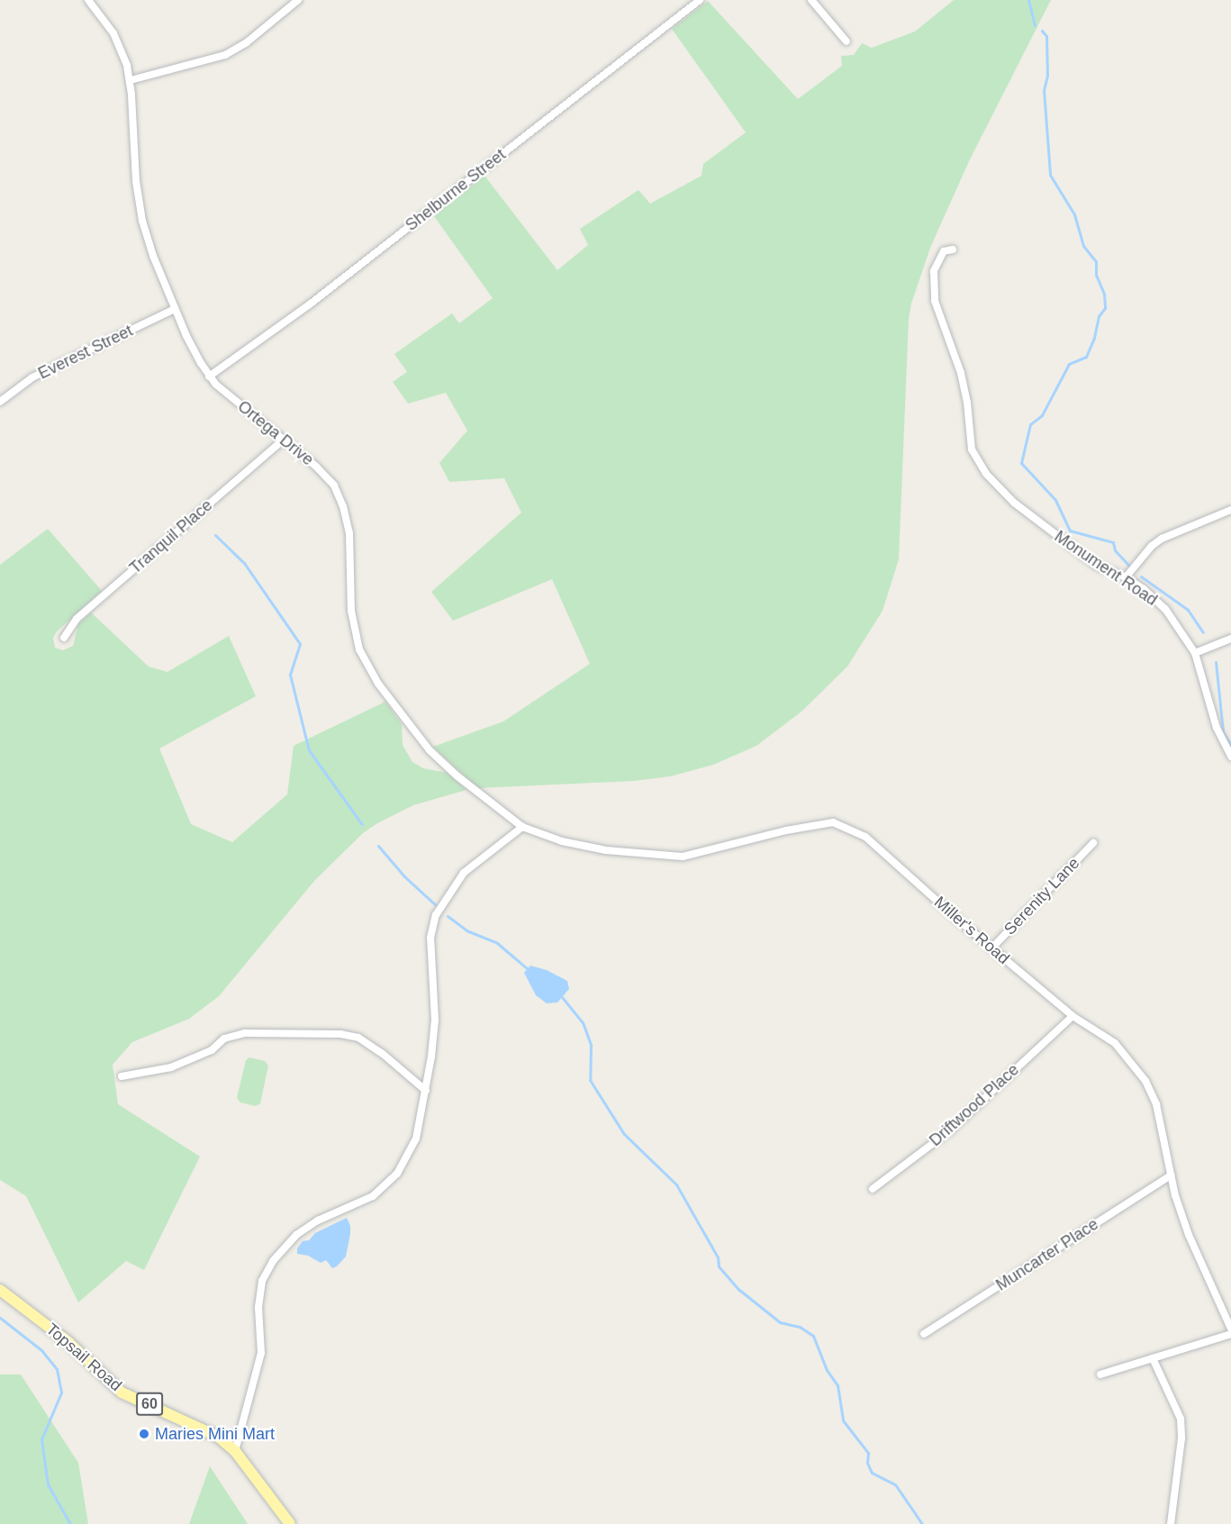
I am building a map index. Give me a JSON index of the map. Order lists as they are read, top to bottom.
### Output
{
  "streets": {
    "main road": ["Topsail Road", "60"],
    "street": [
      "Shelburne Street",
      "Everest Street",
      "Ortega Drive",
      "Tranquil Place",
      "Monument Road",
      "Serenity Lane",
      "Miller's Road",
      "Driftwood Place",
      "Muncarter Place"
    ]
  },
  "crossings": [
    ["Shelburne Street", "Ortega Drive"],
    ["Everest Street", "Ortega Drive"],
    ["Ortega Drive", "Tranquil Place"],
    ["Ortega Drive", "Miller's Road"],
    ["Serenity Lane", "Miller's Road"],
    ["Miller's Road", "Driftwood Place"],
    ["Miller's Road", "Muncarter Place"]
  ],
  "places": ["Maries Mini Mart"]
}
